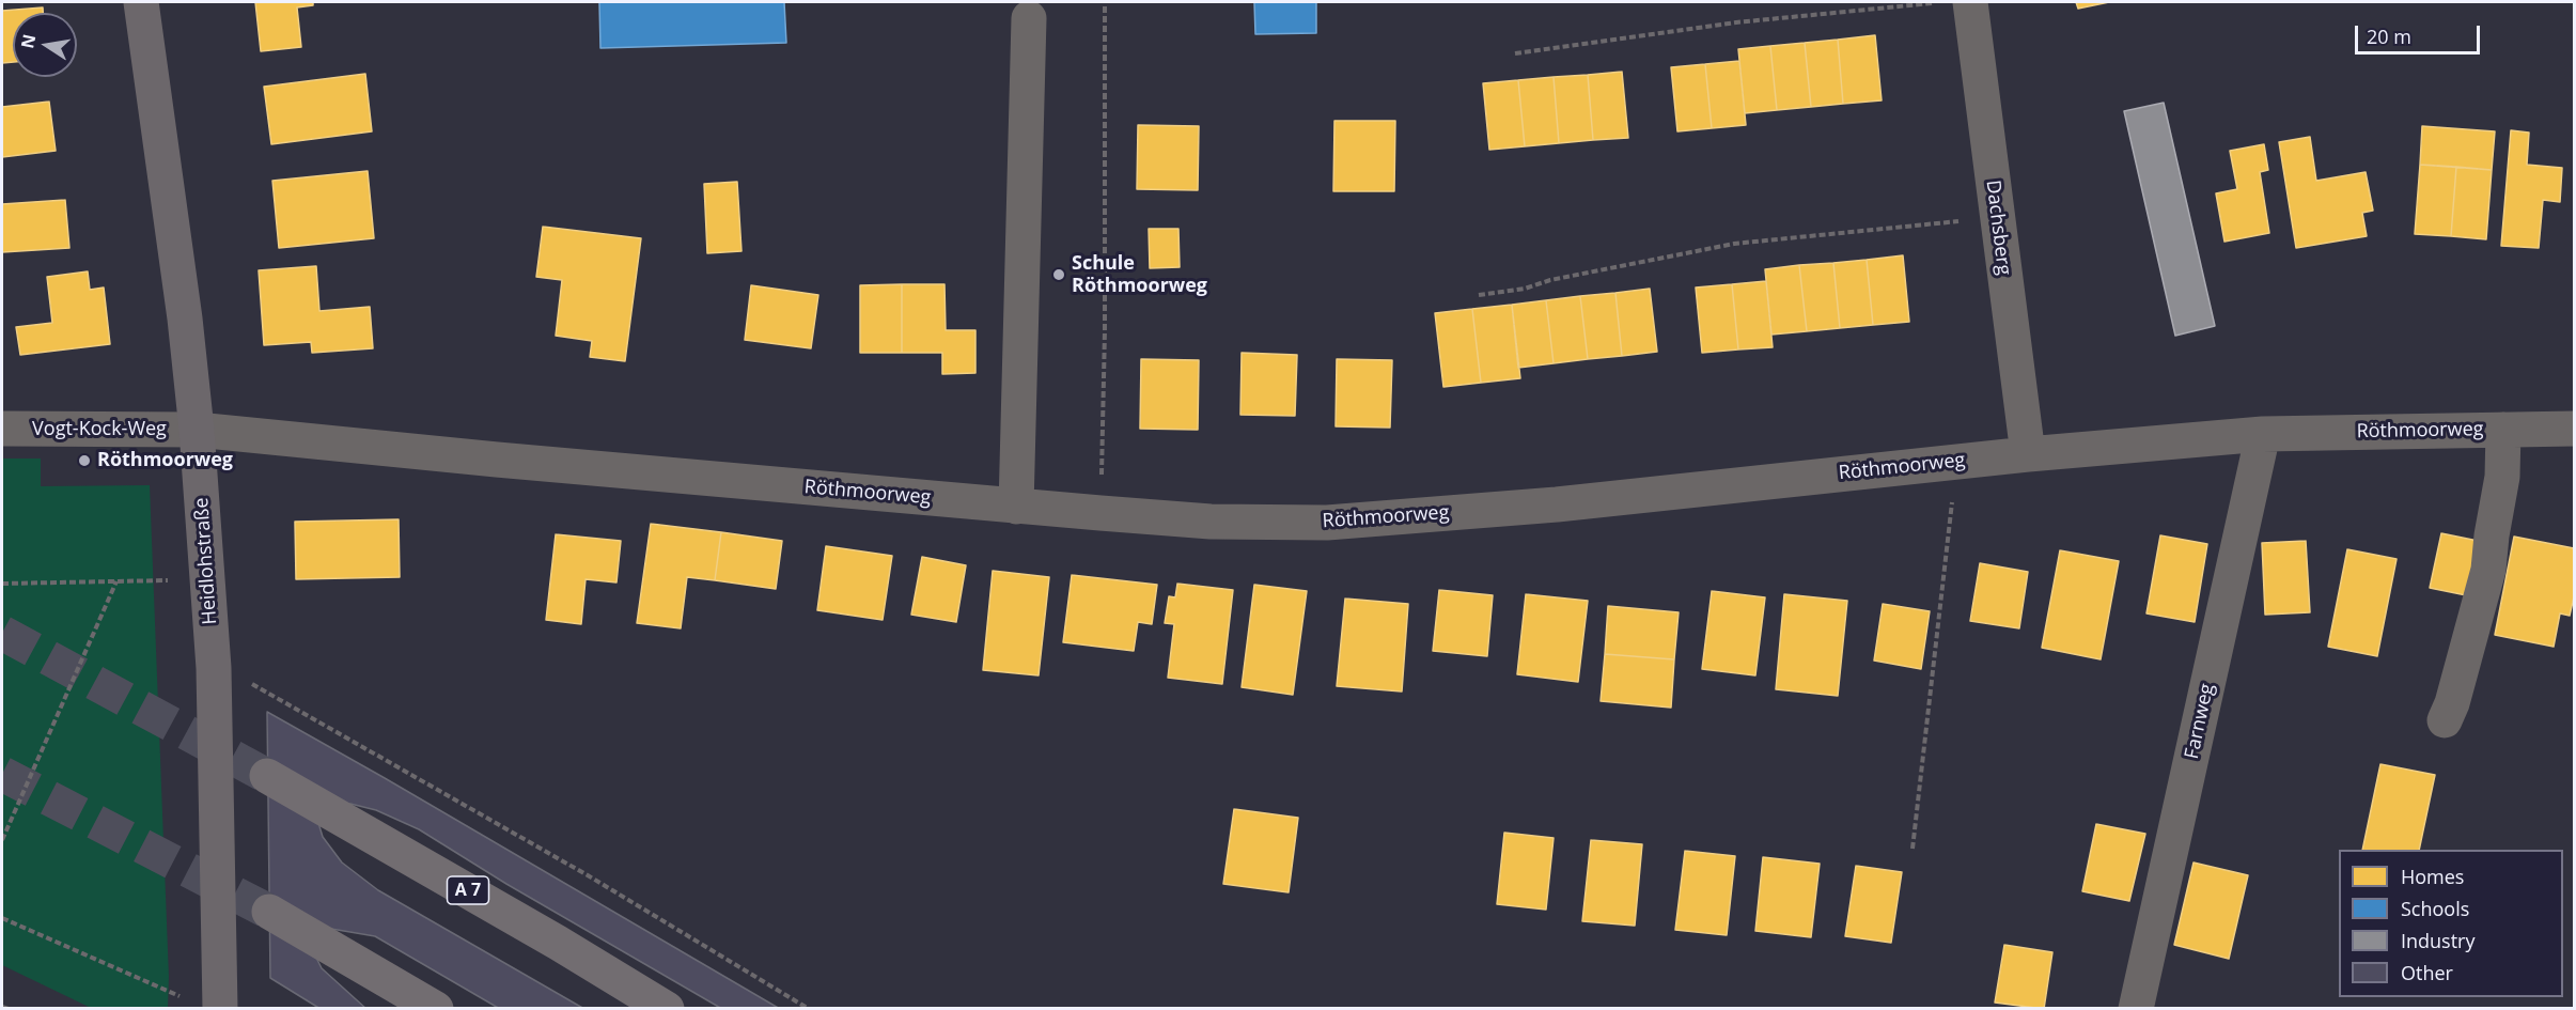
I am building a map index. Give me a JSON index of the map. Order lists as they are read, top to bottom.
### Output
{
  "streets": {
    "highway": ["A 7"],
    "main road": ["Heidlohstraße"],
    "street": [
      "Dachsberg",
      "Vogt-Kock-Weg",
      "Röthmoorweg",
      "Farnweg"
    ]
  },
  "crossings": [
    ["Dachsberg", "Röthmoorweg"],
    ["Vogt-Kock-Weg", "Röthmoorweg"],
    ["Vogt-Kock-Weg", "Heidlohstraße"],
    ["Röthmoorweg", "Heidlohstraße"],
    ["Röthmoorweg", "Farnweg"]
  ],
  "places": ["Schule Röthmoorweg", "Röthmoorweg"],
  "legend": [
    "Homes",
    "Schools",
    "Industry",
    "Other"
  ],
  "scale_bar": "20 m",
  "north": "left"
}
